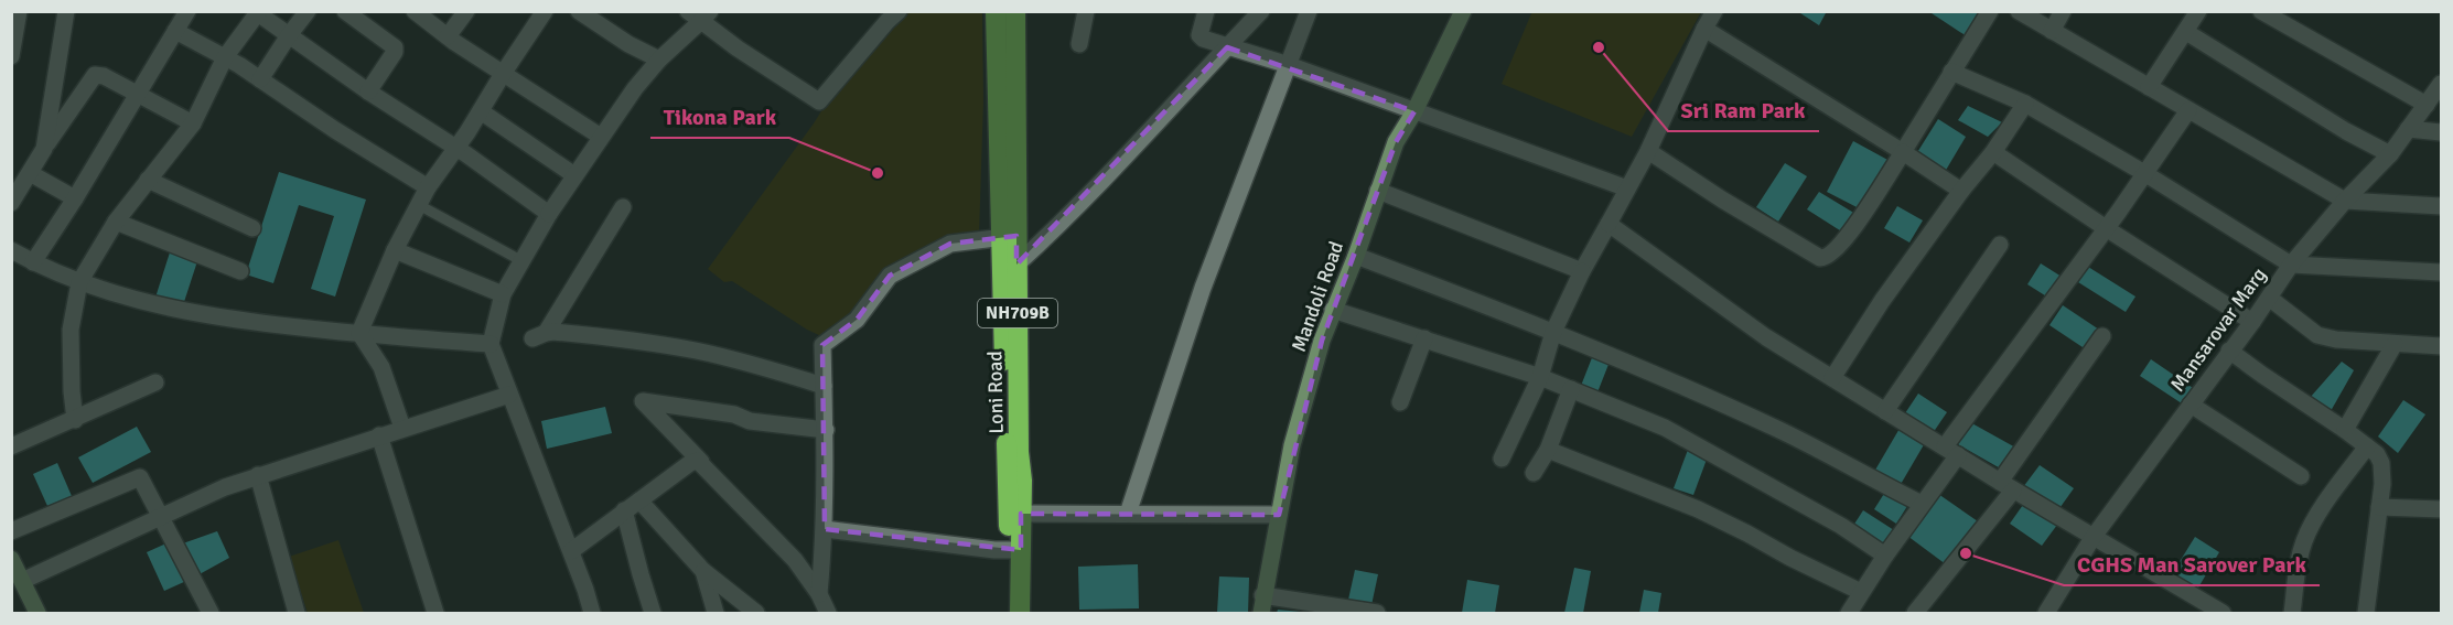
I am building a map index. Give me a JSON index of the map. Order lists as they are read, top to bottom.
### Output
{
  "streets": {
    "highway": ["NH709B", "Loni Road"],
    "street": ["Mandoli Road", "Mansarovar Marg"]
  },
  "places": ["Sri Ram Park", "Tikona Park", "CGHS Man Sarover Park"]
}
